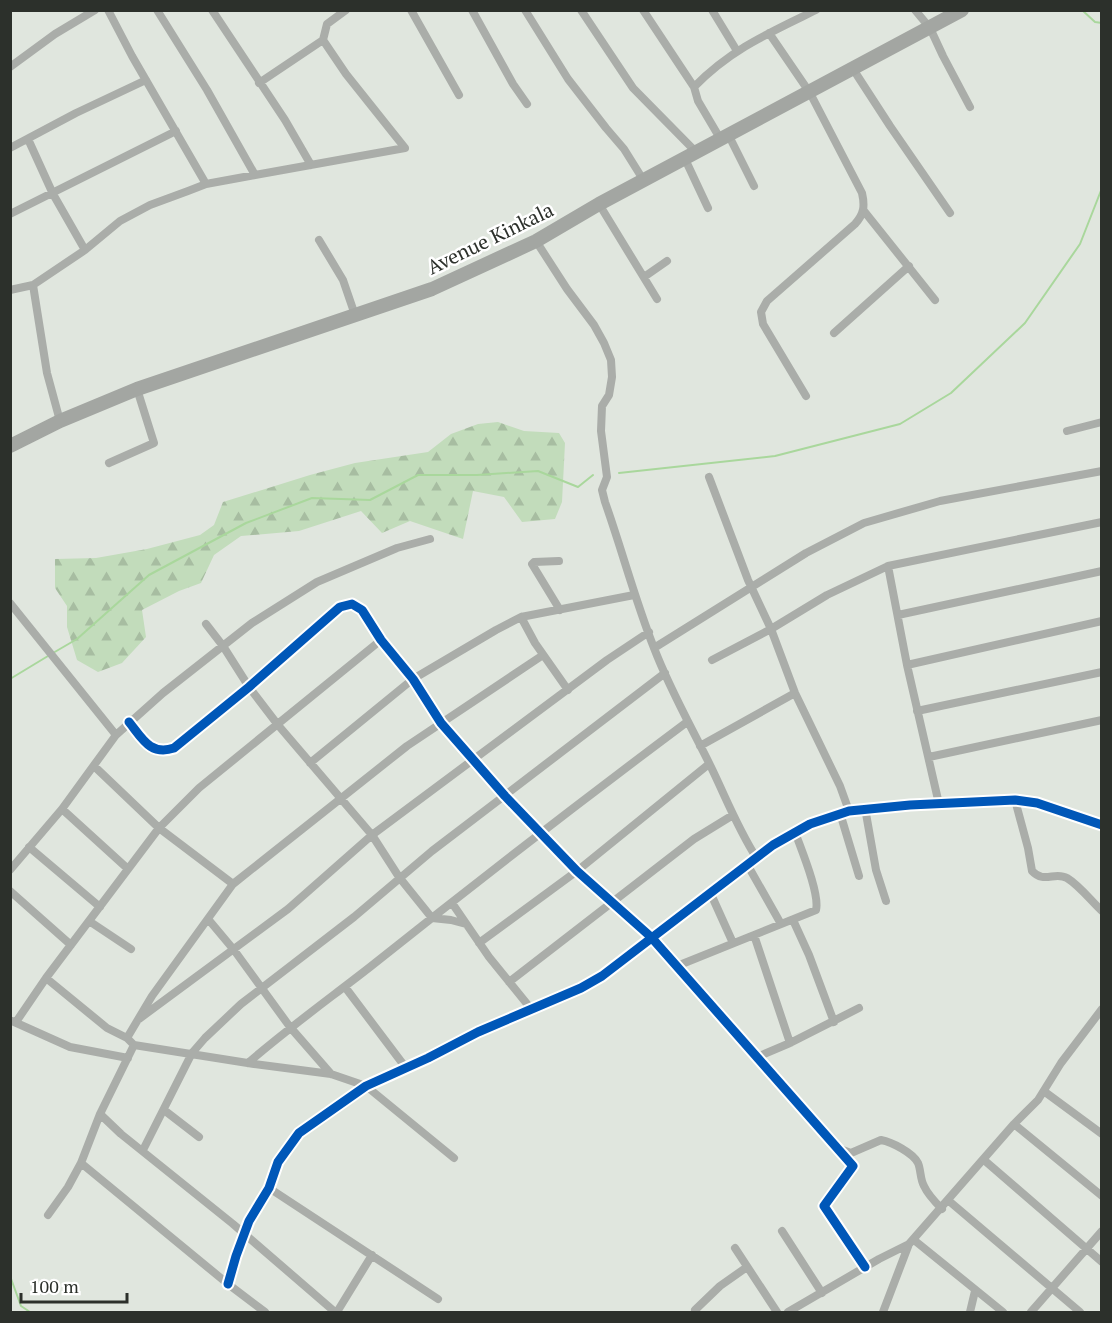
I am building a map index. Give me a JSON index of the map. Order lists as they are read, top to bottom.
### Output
{
  "streets": {
    "main road": ["Avenue Kinkala"]
  },
  "scale_bar": "100 m"
}
